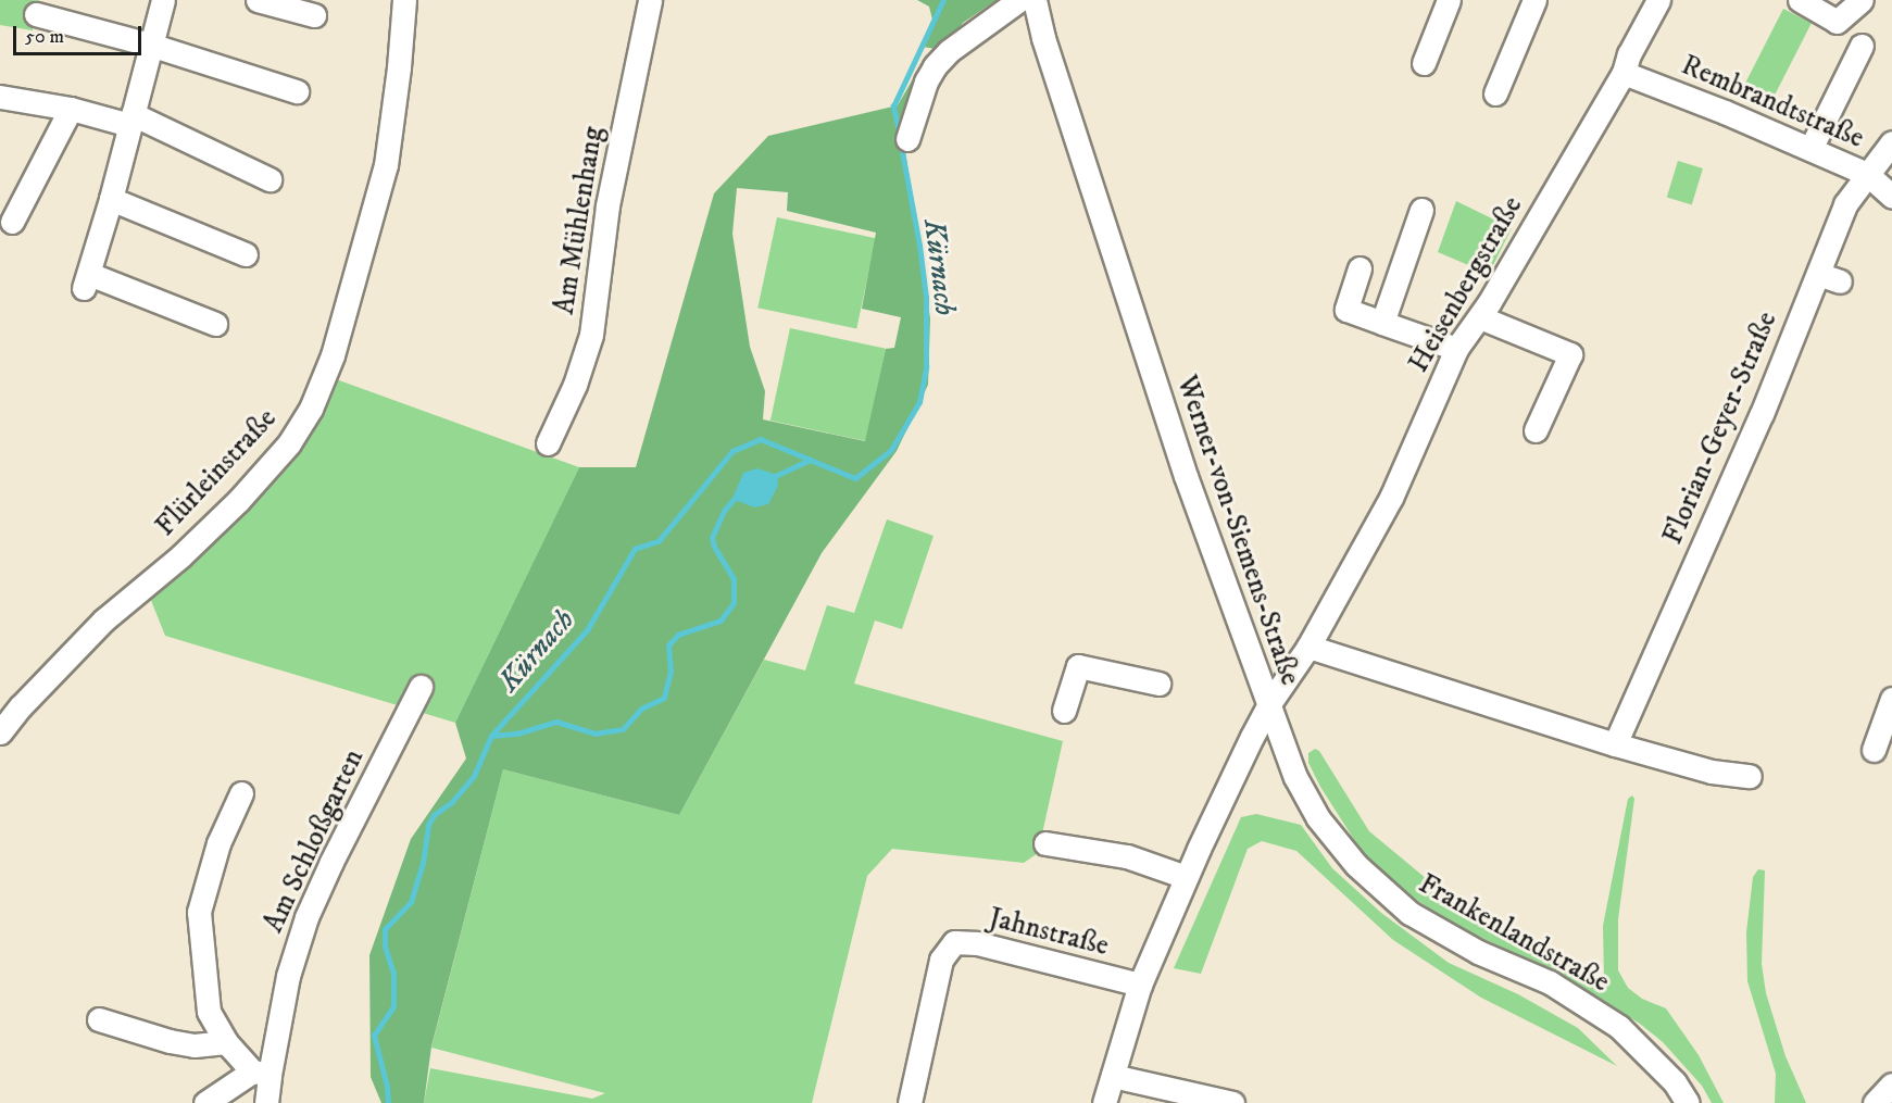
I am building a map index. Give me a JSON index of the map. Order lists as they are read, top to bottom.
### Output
{
  "streets": {
    "street": [
      "Rembrandtstraße",
      "Am Mühlenhang",
      "Heisenbergstraße",
      "Florian-Geyer-Straße",
      "Flürleinstraße",
      "Werner-von-Siemens-Straße",
      "Am Schloßgarten",
      "Jahnstraße",
      "Frankenlandstraße"
    ]
  },
  "crossings": [
    ["Rembrandtstraße", "Heisenbergstraße"],
    ["Rembrandtstraße", "Florian-Geyer-Straße"],
    ["Heisenbergstraße", "Werner-von-Siemens-Straße"],
    ["Heisenbergstraße", "Frankenlandstraße"],
    ["Werner-von-Siemens-Straße", "Jahnstraße"],
    ["Werner-von-Siemens-Straße", "Frankenlandstraße"]
  ],
  "water": ["Kürnach"],
  "scale_bar": "50 m"
}
